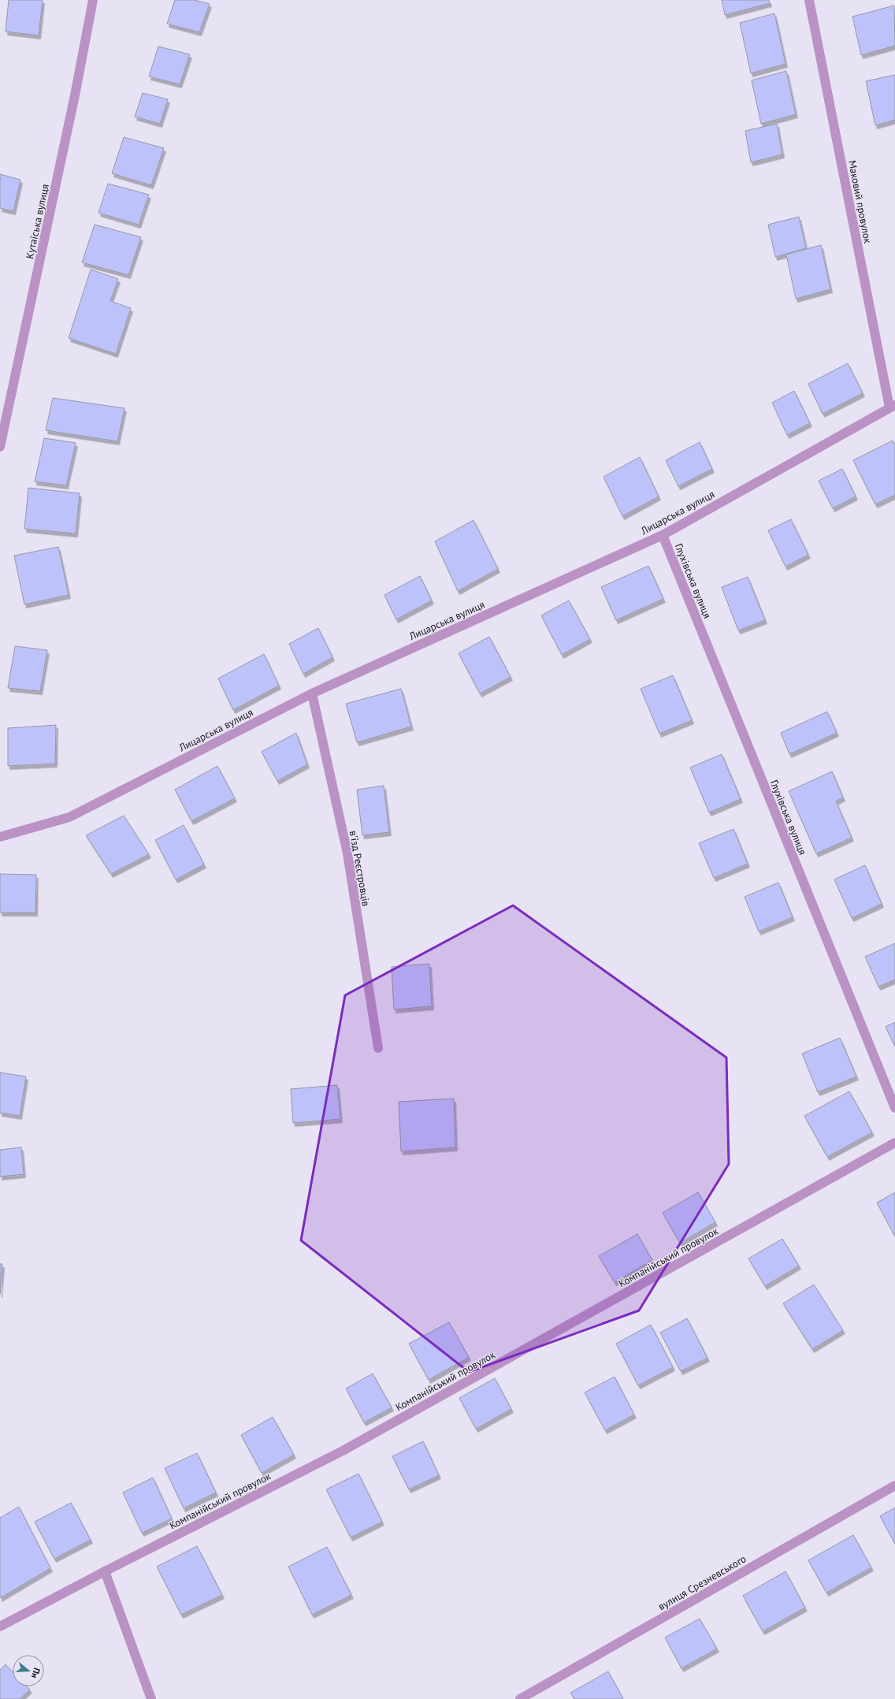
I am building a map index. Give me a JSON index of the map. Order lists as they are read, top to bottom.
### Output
{
  "streets": {
    "street": [
      "Маковий провулок",
      "Кутаїська вулиця",
      "Лицарська вулиця",
      "Глухівська вулиця",
      "в'їзд Реєстровців",
      "Компанійський провулок",
      "вулиця Срезневського"
    ]
  },
  "crossings": [
    ["Маковий провулок", "Лицарська вулиця"],
    ["Лицарська вулиця", "Глухівська вулиця"],
    ["Лицарська вулиця", "в'їзд Реєстровців"]
  ],
  "north": "right"
}
